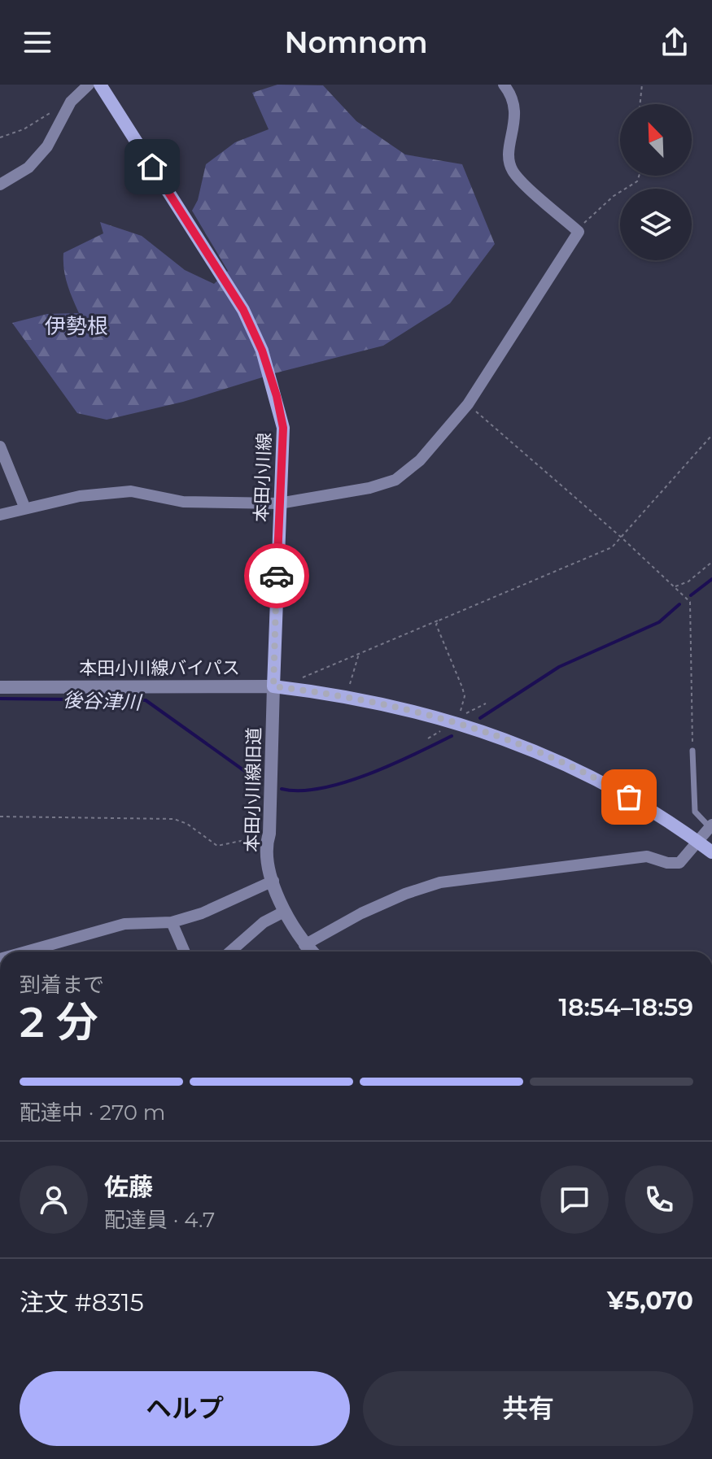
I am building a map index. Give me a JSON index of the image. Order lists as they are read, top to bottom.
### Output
{
  "streets": {
    "main road": ["本田小川線", "本田小川線バイパス"],
    "street": ["本田小川線旧道"]
  },
  "crossings": [
    ["本田小川線", "本田小川線バイパス"],
    ["本田小川線", "本田小川線旧道"],
    ["本田小川線バイパス", "本田小川線旧道"]
  ],
  "districts": ["伊勢根"],
  "water": ["後谷津川"],
  "north": "top left",
  "page": {
    "header": "Nomnom",
    "heading": ["2 分", "到着まで", "18:54–18:59"],
    "panel": [
      "佐藤",
      "配達員 · 4.7",
      "注文 #8315",
      "¥5,070"
    ],
    "bar": "配達中 · 270 m",
    "buttons": ["ヘルプ", "共有"]
  }
}
